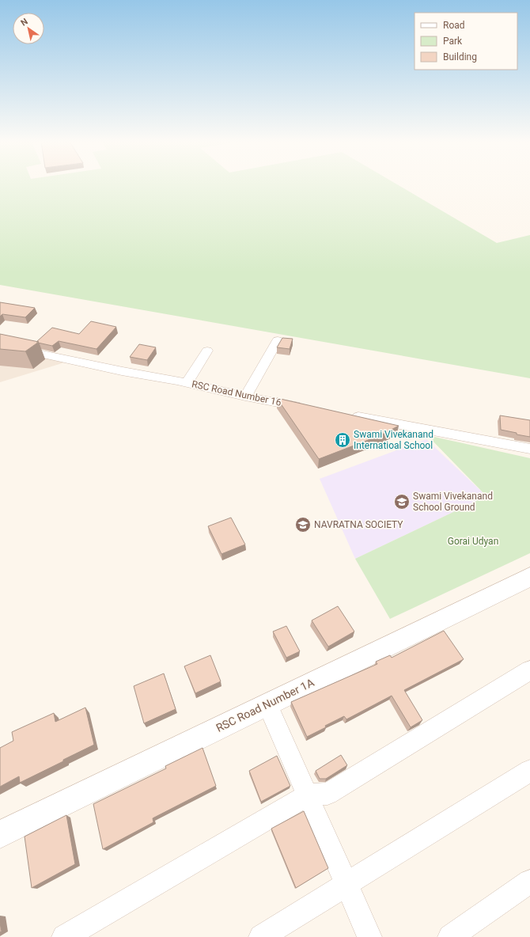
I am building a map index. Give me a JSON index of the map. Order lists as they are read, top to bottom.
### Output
{
  "streets": {
    "street": ["RSC Road Number 16", "RSC Road Number 1A"]
  },
  "parks": ["Gorai Udyan"],
  "places": {
    "building": ["Swami Vivekanand Internatioal School"],
    "school or university": ["Swami Vivekanand School Ground", "NAVRATNA SOCIETY"]
  },
  "legend": ["Road", "Park", "Building"],
  "north": "top left"
}
